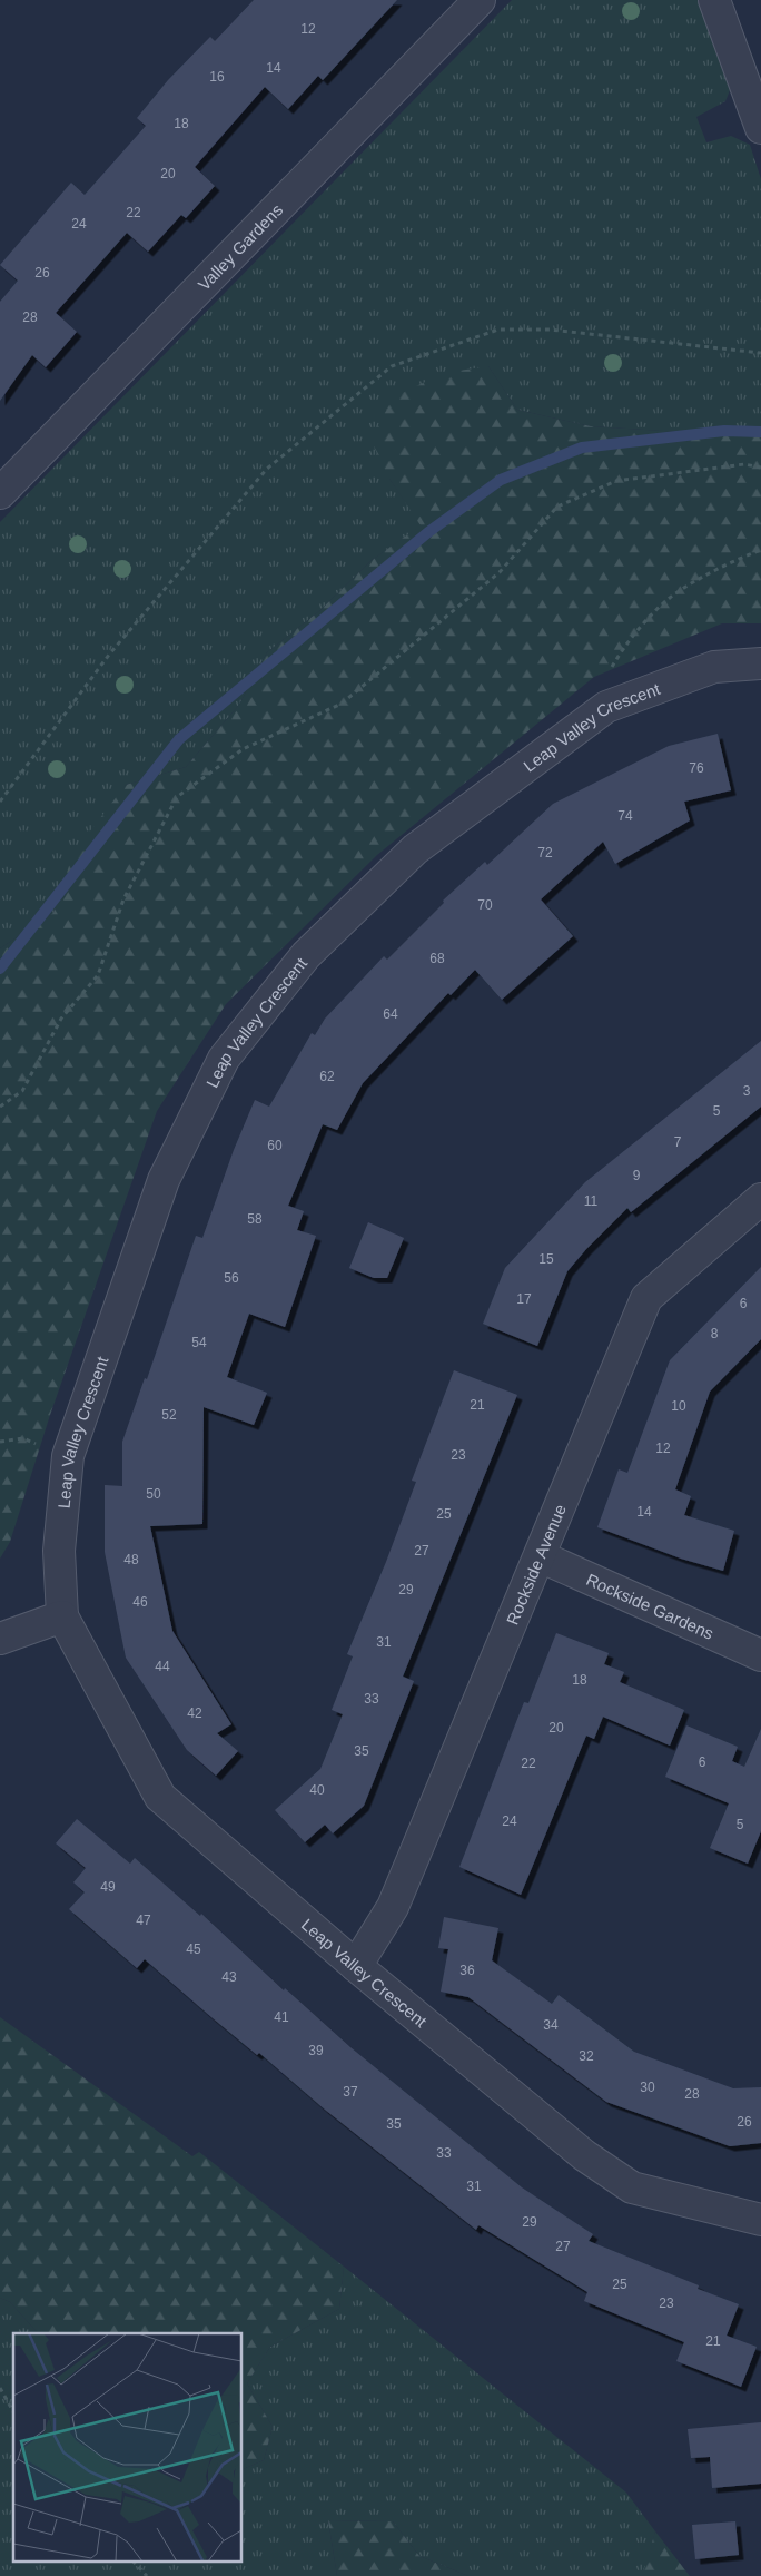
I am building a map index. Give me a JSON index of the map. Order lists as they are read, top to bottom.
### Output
{
  "streets": {
    "street": [
      "Valley Gardens",
      "Leap Valley Crescent",
      "Rockside Avenue",
      "Rockside Gardens"
    ]
  },
  "crossings": [
    ["Leap Valley Crescent", "Rockside Avenue"],
    ["Rockside Avenue", "Rockside Gardens"]
  ],
  "house_numbers": [
    "12",
    "14",
    "16",
    "18",
    "20",
    "22",
    "24",
    "26",
    "28",
    "76",
    "74",
    "72",
    "70",
    "68",
    "64",
    "62",
    "3",
    "5",
    "7",
    "60",
    "9",
    "11",
    "58",
    "15",
    "56",
    "17",
    "6",
    "8",
    "54",
    "21",
    "10",
    "52",
    "12",
    "23",
    "50",
    "14",
    "25",
    "27",
    "48",
    "29",
    "46",
    "31",
    "44",
    "18",
    "33",
    "42",
    "20",
    "35",
    "6",
    "22",
    "40",
    "24",
    "5",
    "49",
    "47",
    "45",
    "36",
    "43",
    "41",
    "34",
    "39",
    "32",
    "30",
    "37",
    "28",
    "26",
    "35",
    "33",
    "31",
    "29",
    "27",
    "25",
    "23",
    "21"
  ]
}
